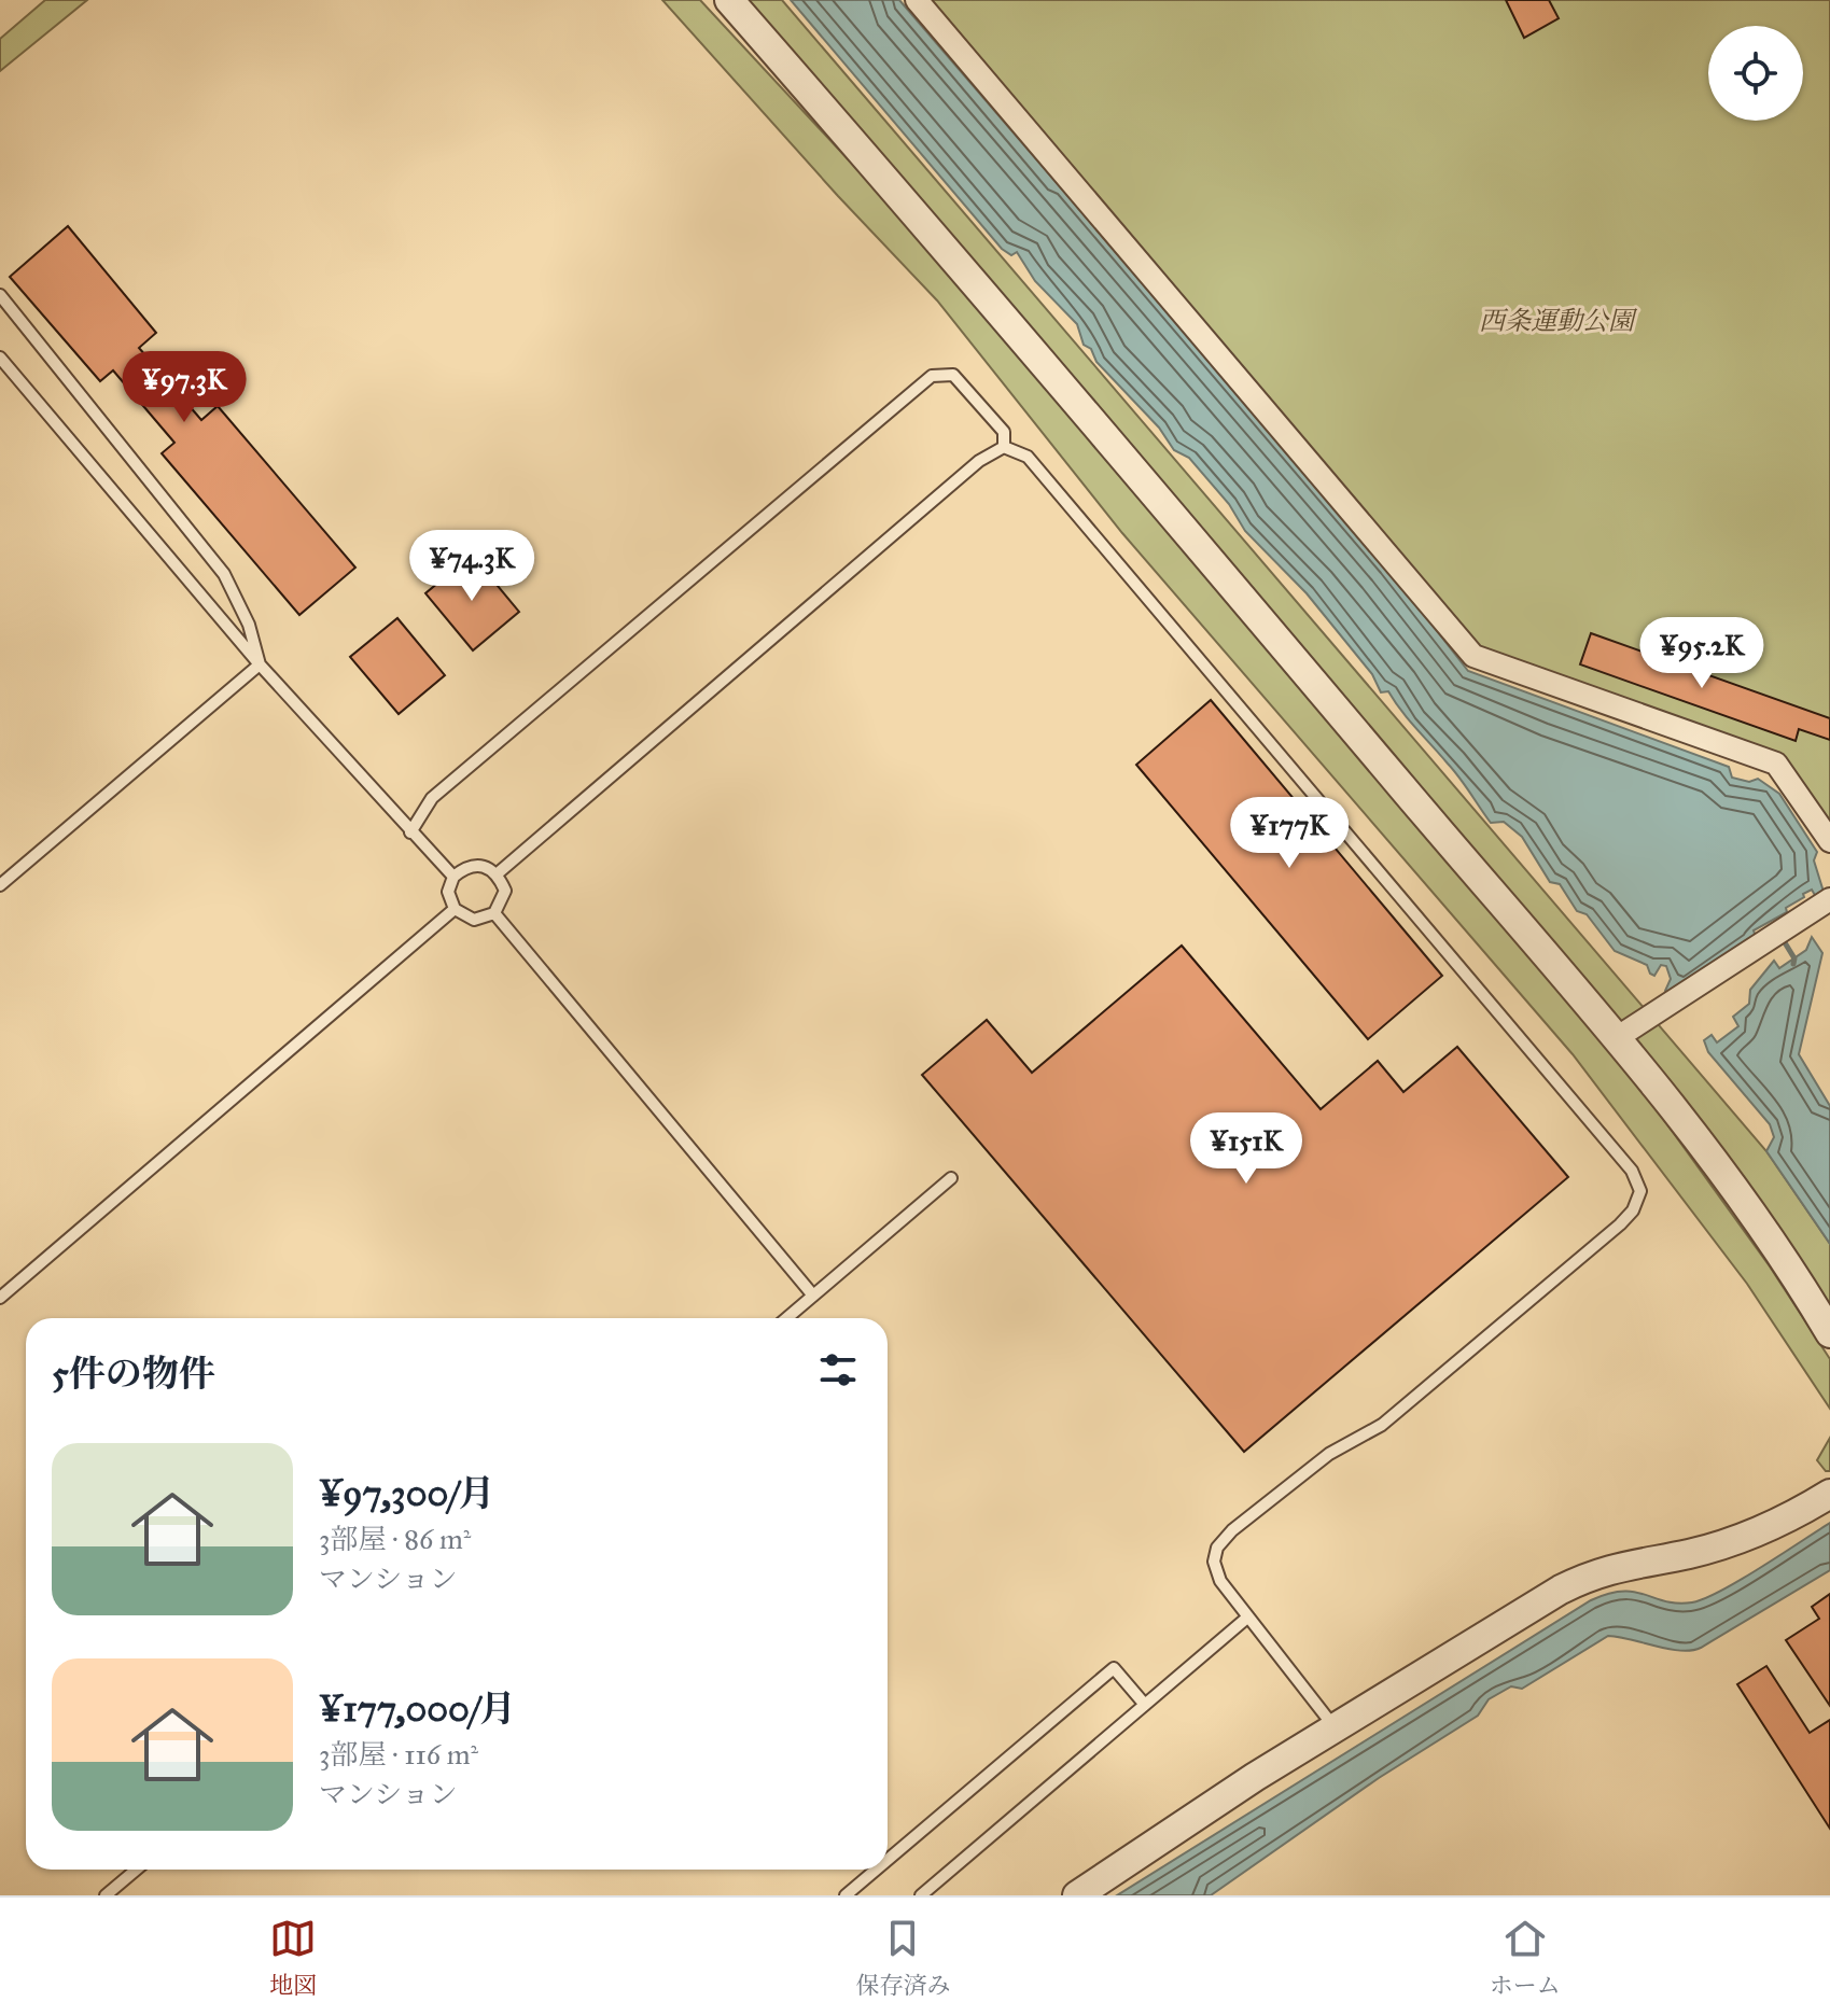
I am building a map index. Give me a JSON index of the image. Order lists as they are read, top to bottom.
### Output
{
  "parks": ["西条運動公園"],
  "page": {
    "price": [
      "¥97.3K",
      "¥74.3K",
      "¥95.2K",
      "¥177K",
      "¥151K"
    ],
    "heading": "5件の物件",
    "list": [
      {
        "name": "¥97,300/月",
        "note": "3部屋 · 86 m² · マンション"
      },
      {
        "name": "¥177,000/月",
        "note": "3部屋 · 116 m² · マンション"
      }
    ],
    "tabs": ["地図", "保存済み", "ホーム"]
  }
}
